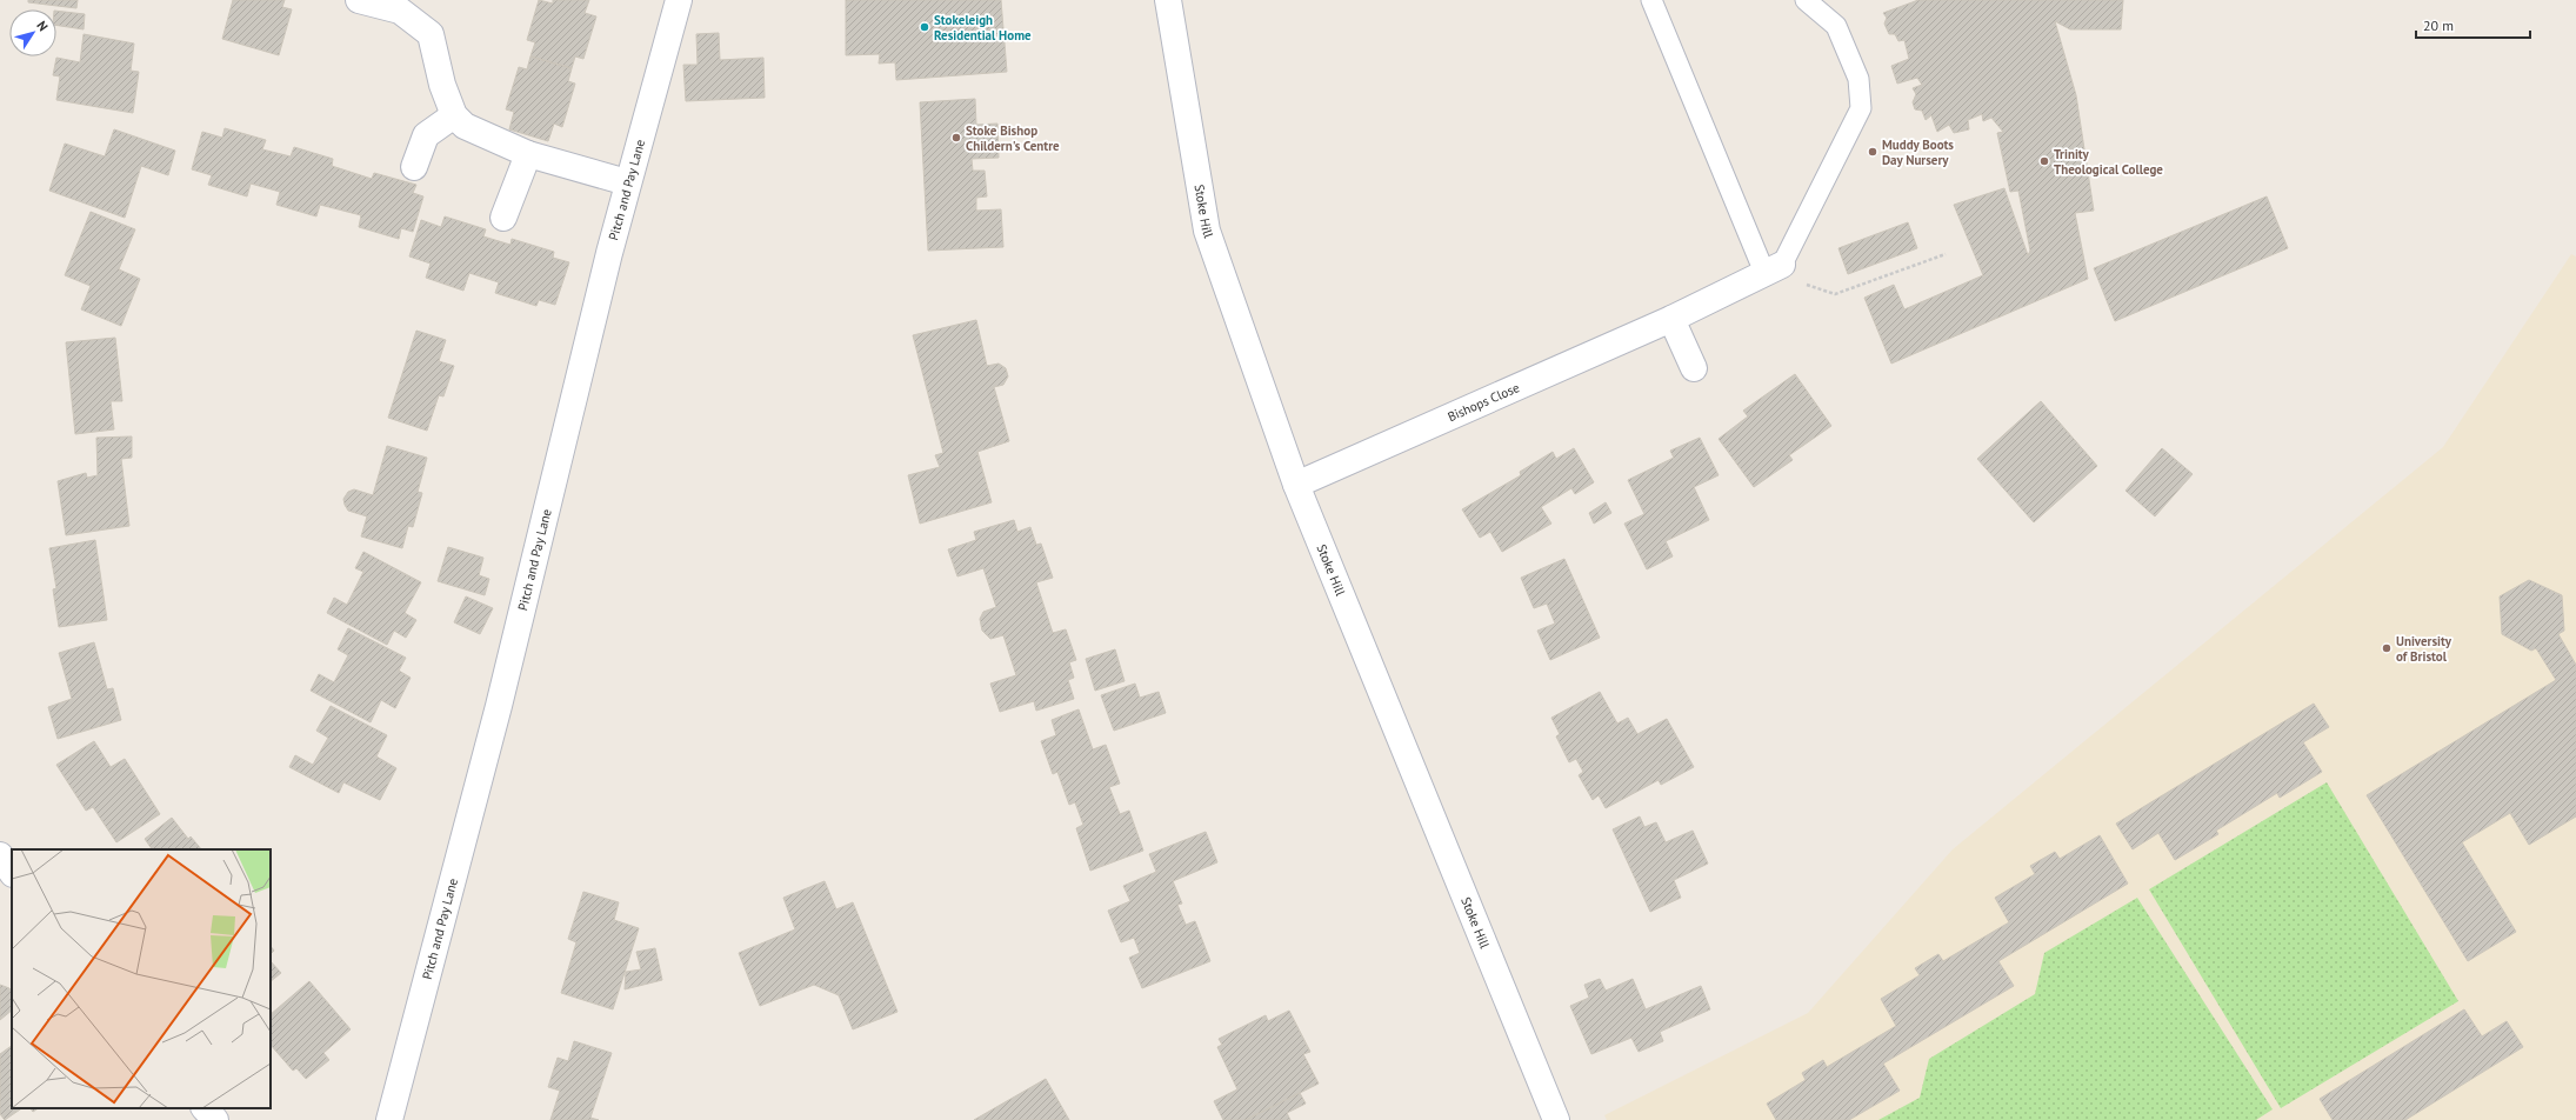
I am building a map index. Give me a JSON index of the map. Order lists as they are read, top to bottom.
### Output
{
  "streets": {
    "street": ["Pitch and Pay Lane", "Stoke Hill", "Bishops Close"]
  },
  "crossings": [
    ["Stoke Hill", "Bishops Close"]
  ],
  "places": [
    "Stokeleigh Residential Home",
    "Stoke Bishop Childern's Centre",
    "Muddy Boots Day Nursery",
    "Trinity Theological College",
    "University of Bristol"
  ],
  "scale_bar": "20 m",
  "north": "top right"
}
